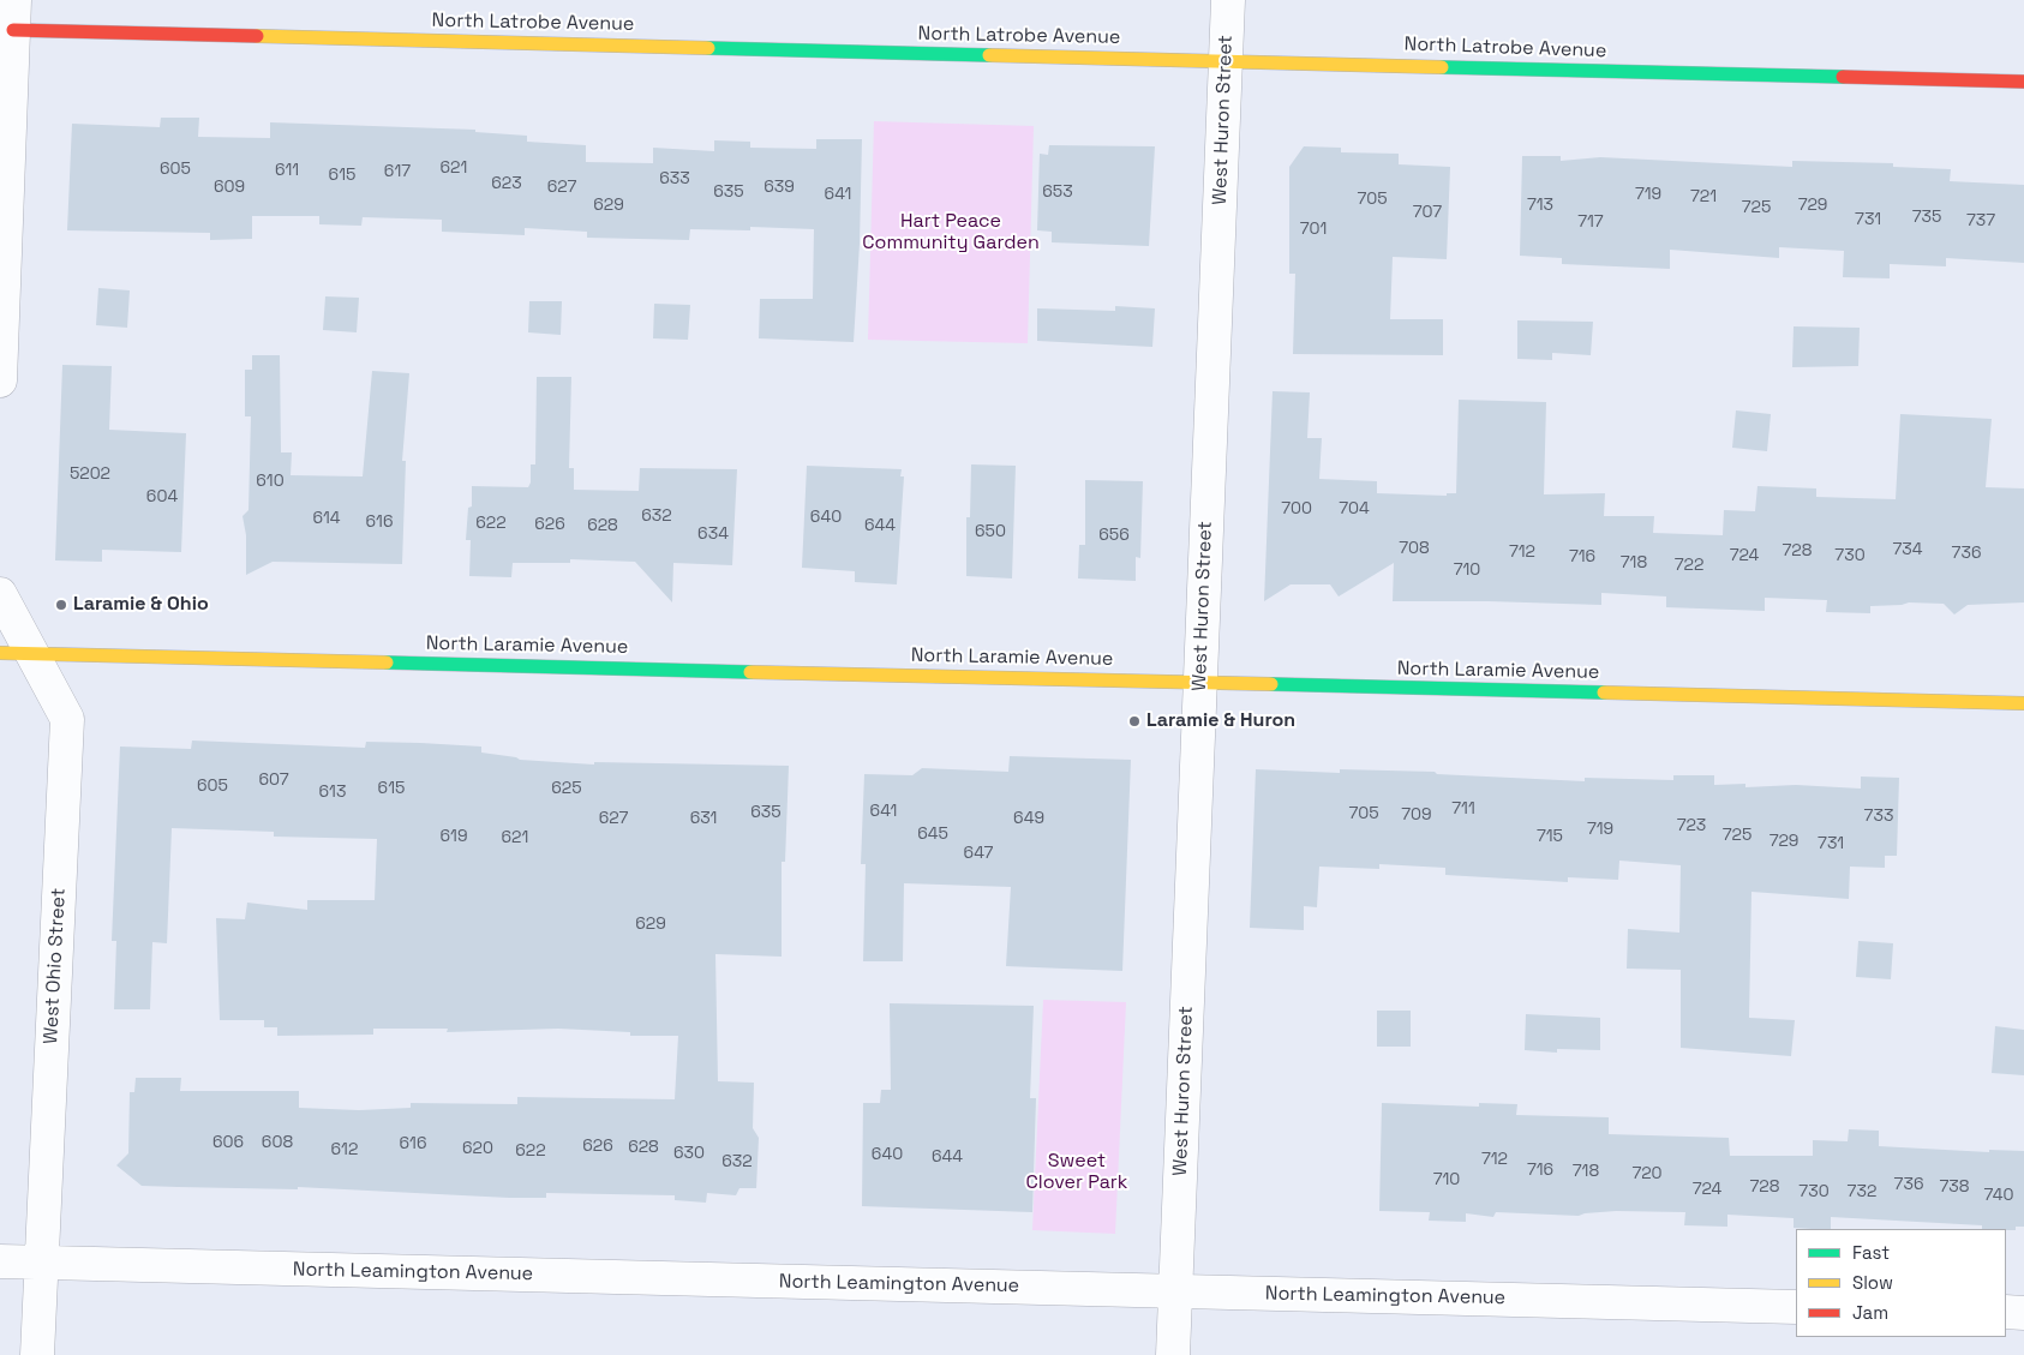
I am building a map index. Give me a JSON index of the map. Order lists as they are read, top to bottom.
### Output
{
  "streets": {
    "street": [
      "North Latrobe Avenue",
      "West Huron Street",
      "North Laramie Avenue",
      "West Ohio Street",
      "North Leamington Avenue"
    ]
  },
  "crossings": [
    ["North Latrobe Avenue", "West Huron Street"],
    ["West Huron Street", "North Laramie Avenue"],
    ["West Huron Street", "North Leamington Avenue"],
    ["North Laramie Avenue", "West Ohio Street"],
    ["West Ohio Street", "North Leamington Avenue"]
  ],
  "parks": ["Hart Peace Community Garden", "Sweet Clover Park"],
  "places": ["Laramie & Ohio", "Laramie & Huron"],
  "house_numbers": [
    "621",
    "605",
    "611",
    "617",
    "615",
    "633",
    "623",
    "609",
    "627",
    "639",
    "635",
    "653",
    "641",
    "719",
    "721",
    "705",
    "629",
    "713",
    "729",
    "725",
    "707",
    "735",
    "731",
    "737",
    "717",
    "701",
    "5202",
    "610",
    "604",
    "700",
    "704",
    "632",
    "640",
    "614",
    "616",
    "622",
    "626",
    "628",
    "644",
    "650",
    "634",
    "656",
    "708",
    "734",
    "728",
    "712",
    "736",
    "724",
    "730",
    "716",
    "718",
    "722",
    "710",
    "607",
    "605",
    "615",
    "625",
    "613",
    "711",
    "641",
    "635",
    "705",
    "709",
    "733",
    "627",
    "631",
    "649",
    "723",
    "719",
    "645",
    "725",
    "619",
    "715",
    "621",
    "729",
    "731",
    "647",
    "629",
    "606",
    "608",
    "616",
    "626",
    "628",
    "620",
    "612",
    "622",
    "630",
    "640",
    "644",
    "712",
    "632",
    "716",
    "718",
    "720",
    "710",
    "736",
    "728",
    "738",
    "724",
    "730",
    "732",
    "740"
  ],
  "legend": ["Fast", "Slow", "Jam"]
}
